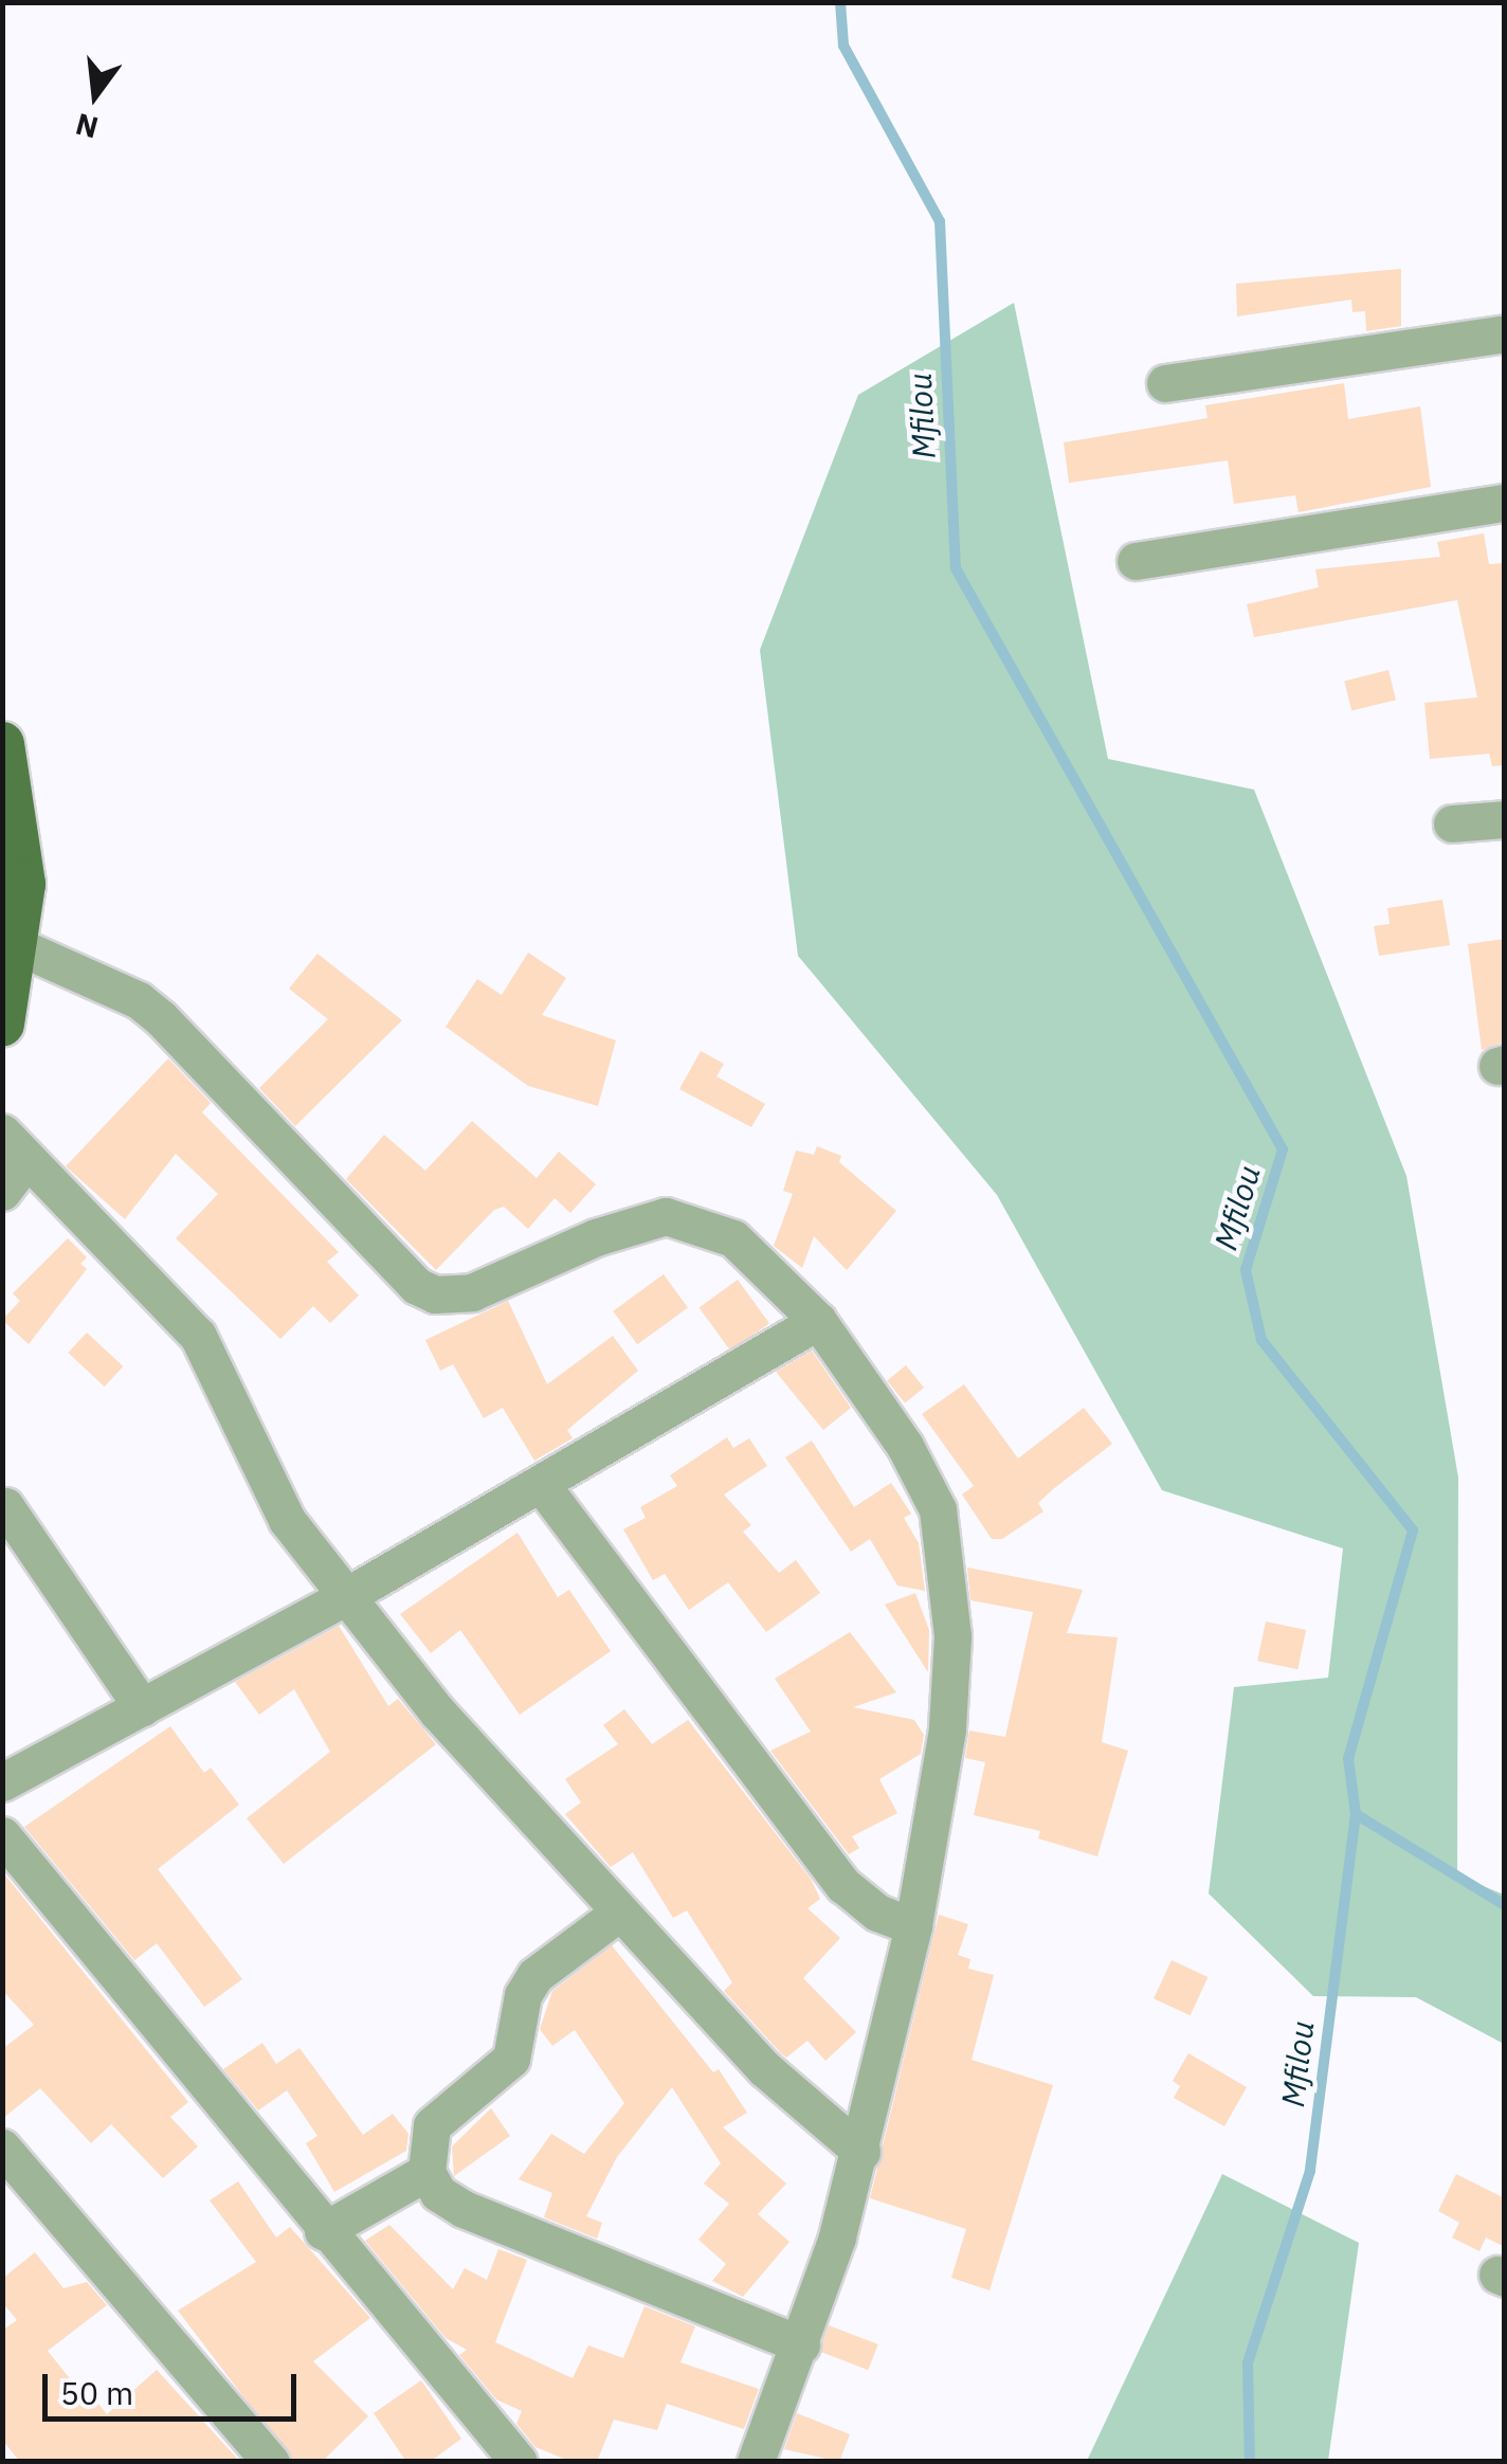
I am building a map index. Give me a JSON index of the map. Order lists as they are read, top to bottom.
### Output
{
  "water": ["Mfilou"],
  "scale_bar": "50 m",
  "north": "bottom"
}
